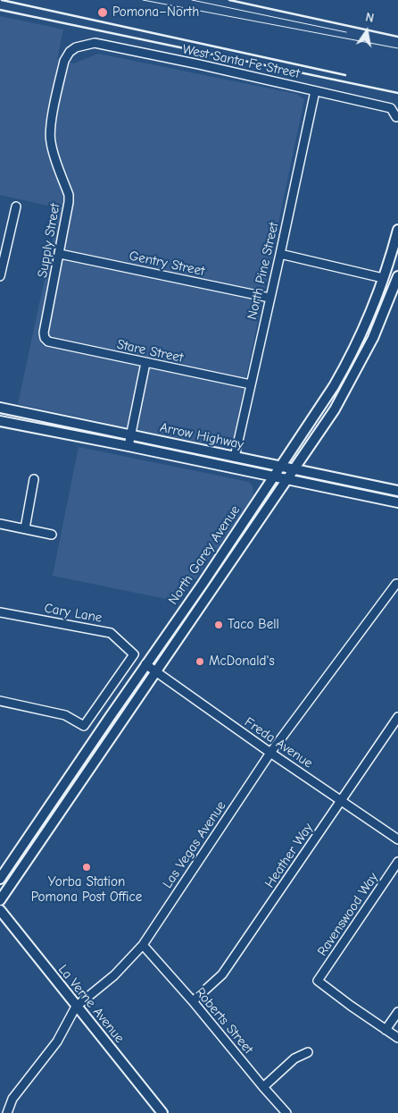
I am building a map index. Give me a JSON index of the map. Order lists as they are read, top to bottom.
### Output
{
  "streets": {
    "main road": ["Arrow Highway", "North Garey Avenue", "La Verne Avenue"],
    "street": [
      "West Santa Fe Street",
      "Supply Street",
      "Gentry Street",
      "North Pine Street",
      "Stare Street",
      "Cary Lane",
      "Freda Avenue",
      "Las Vegas Avenue",
      "Heather Way",
      "Ravenswood Way",
      "Roberts Street"
    ]
  },
  "crossings": [
    ["West Santa Fe Street", "Supply Street"],
    ["West Santa Fe Street", "North Pine Street"],
    ["Supply Street", "Gentry Street"],
    ["Supply Street", "Stare Street"],
    ["Gentry Street", "North Pine Street"],
    ["North Pine Street", "Stare Street"],
    ["North Pine Street", "Arrow Highway"],
    ["Arrow Highway", "North Garey Avenue"],
    ["North Garey Avenue", "Freda Avenue"],
    ["Freda Avenue", "Las Vegas Avenue"],
    ["Freda Avenue", "Heather Way"],
    ["Las Vegas Avenue", "La Verne Avenue"],
    ["Las Vegas Avenue", "Roberts Street"],
    ["Heather Way", "Roberts Street"]
  ],
  "places": [
    "Pomona–North",
    "Taco Bell",
    "McDonald's",
    "Yorba Station Pomona Post Office"
  ],
  "north": "top"
}
